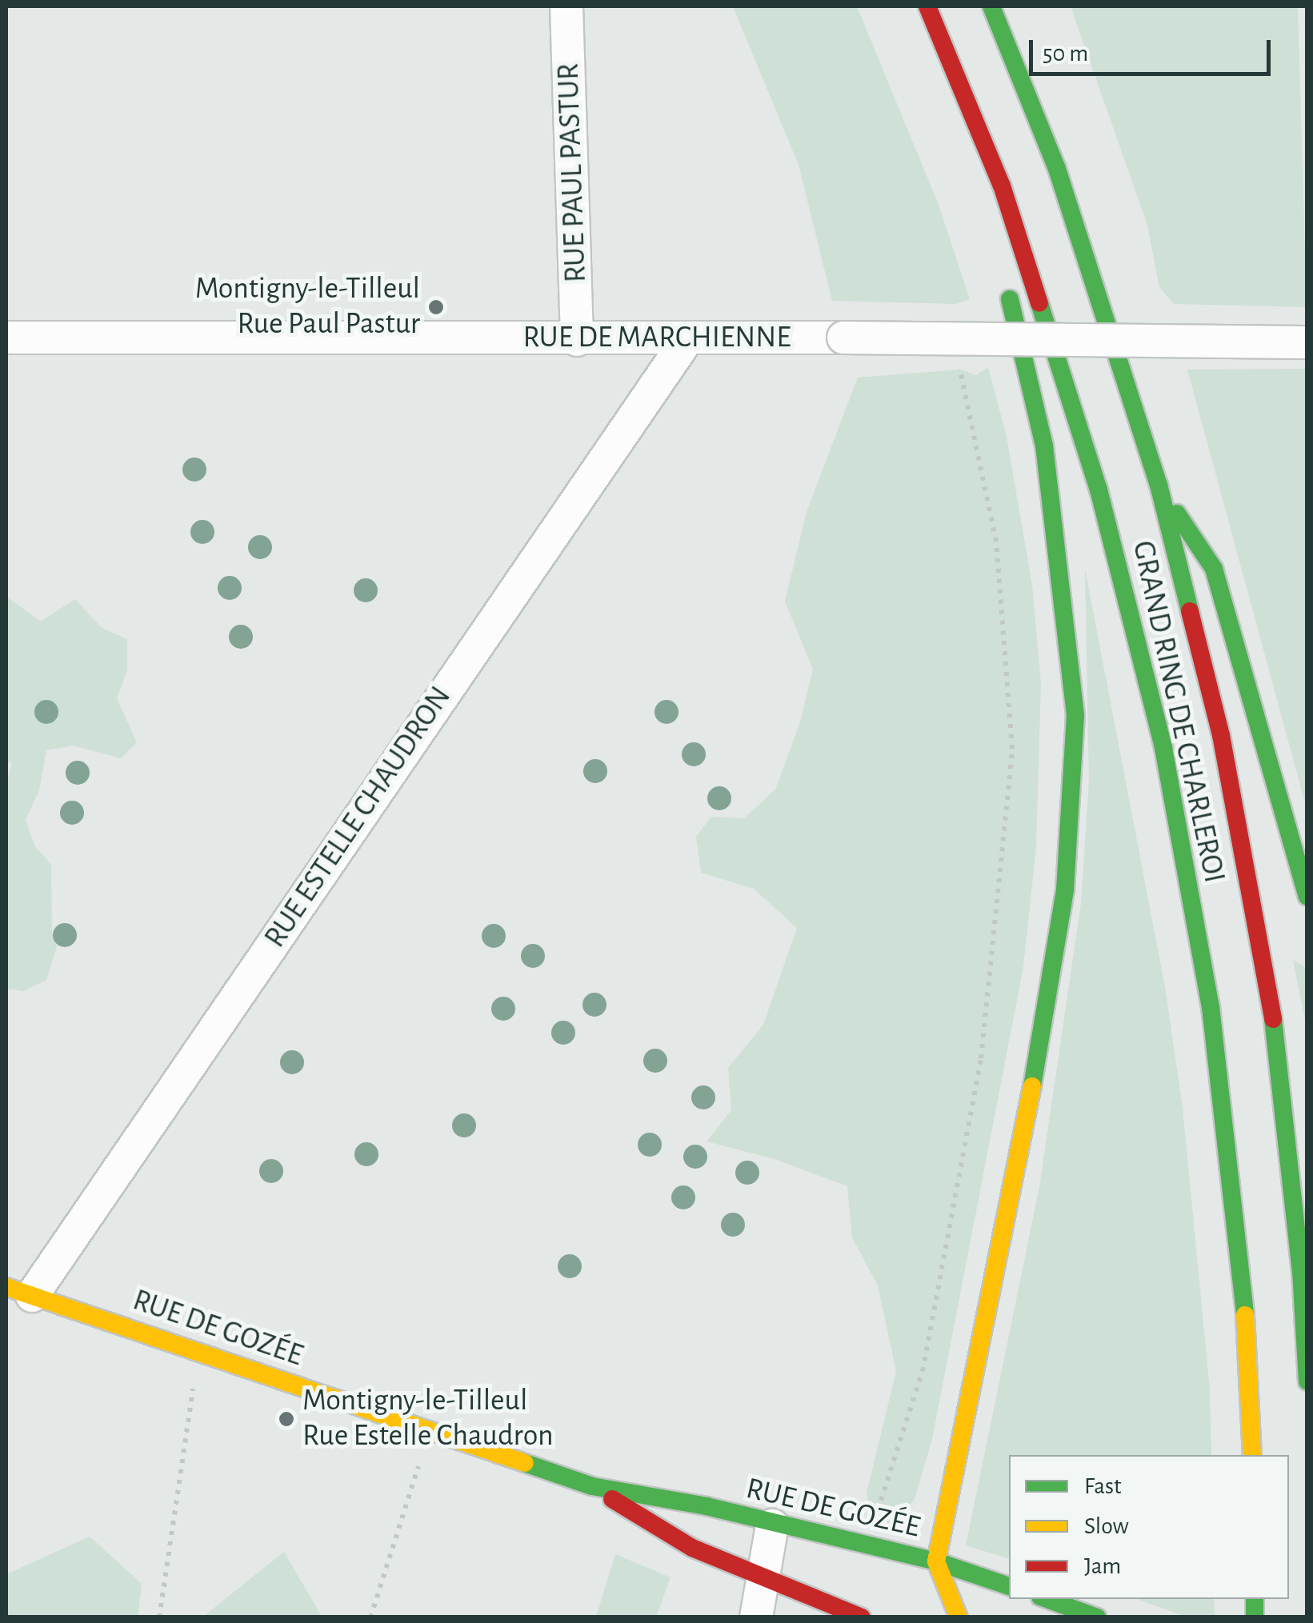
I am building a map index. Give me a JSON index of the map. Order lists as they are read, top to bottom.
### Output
{
  "streets": {
    "main road": ["GRAND RING DE CHARLEROI", "RUE DE GOZÉE"],
    "street": ["RUE PAUL PASTUR", "RUE DE MARCHIENNE", "RUE ESTELLE CHAUDRON"]
  },
  "crossings": [
    ["RUE PAUL PASTUR", "RUE DE MARCHIENNE"],
    ["RUE DE MARCHIENNE", "RUE ESTELLE CHAUDRON"],
    ["RUE ESTELLE CHAUDRON", "RUE DE GOZÉE"]
  ],
  "places": ["Montigny-le-Tilleul Rue Paul Pastur", "Montigny-le-Tilleul Rue Estelle Chaudron"],
  "legend": ["Fast", "Slow", "Jam"],
  "scale_bar": "50 m"
}
